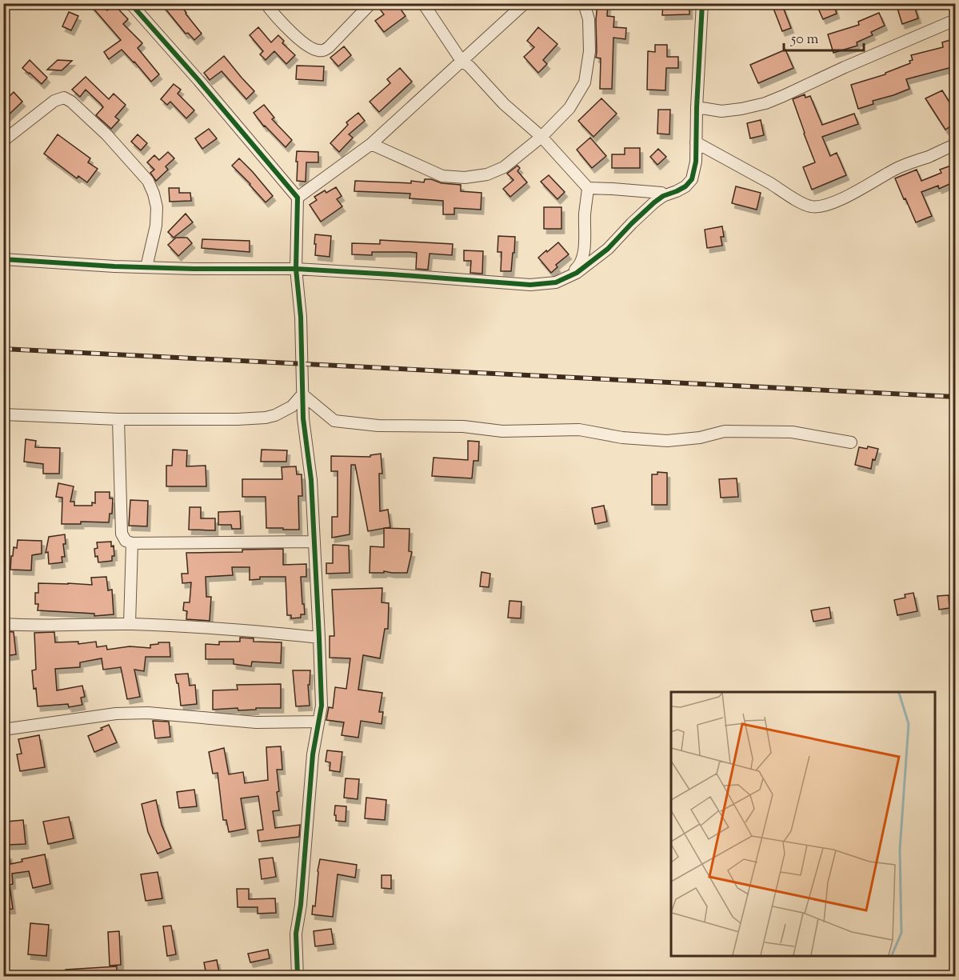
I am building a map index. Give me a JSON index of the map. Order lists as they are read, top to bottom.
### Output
{
  "scale_bar": "50 m"
}
